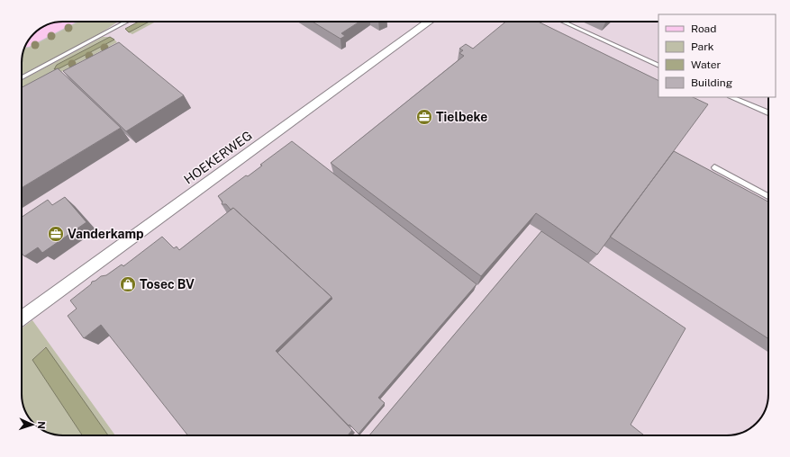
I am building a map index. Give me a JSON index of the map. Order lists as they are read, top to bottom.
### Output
{
  "streets": {
    "street": ["HOEKERWEG"]
  },
  "places": {
    "office": ["Tielbeke", "Vanderkamp"],
    "shop": ["Tosec BV"]
  },
  "legend": [
    "Road",
    "Park",
    "Water",
    "Building"
  ],
  "north": "right"
}
